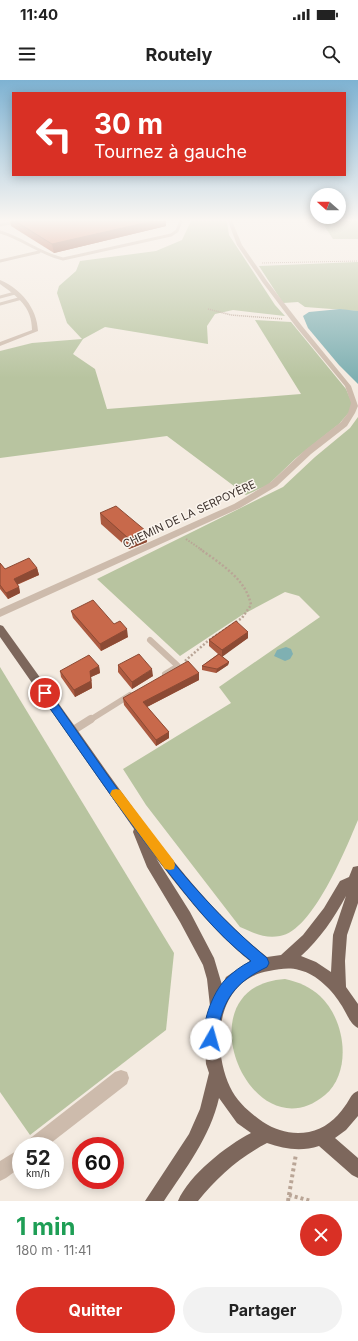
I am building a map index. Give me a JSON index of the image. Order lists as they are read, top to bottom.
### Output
{
  "streets": {
    "street": ["CHEMIN DE LA SERPOYÈRE"]
  },
  "north": "left",
  "page": {
    "status": "11:40",
    "header": "Routely",
    "turn": ["30 m", "Tournez à gauche"],
    "speed": "52 km/h",
    "limit": "60",
    "heading": ["1 min", "180 m · 11:41"],
    "buttons": ["Quitter", "Partager"]
  }
}
